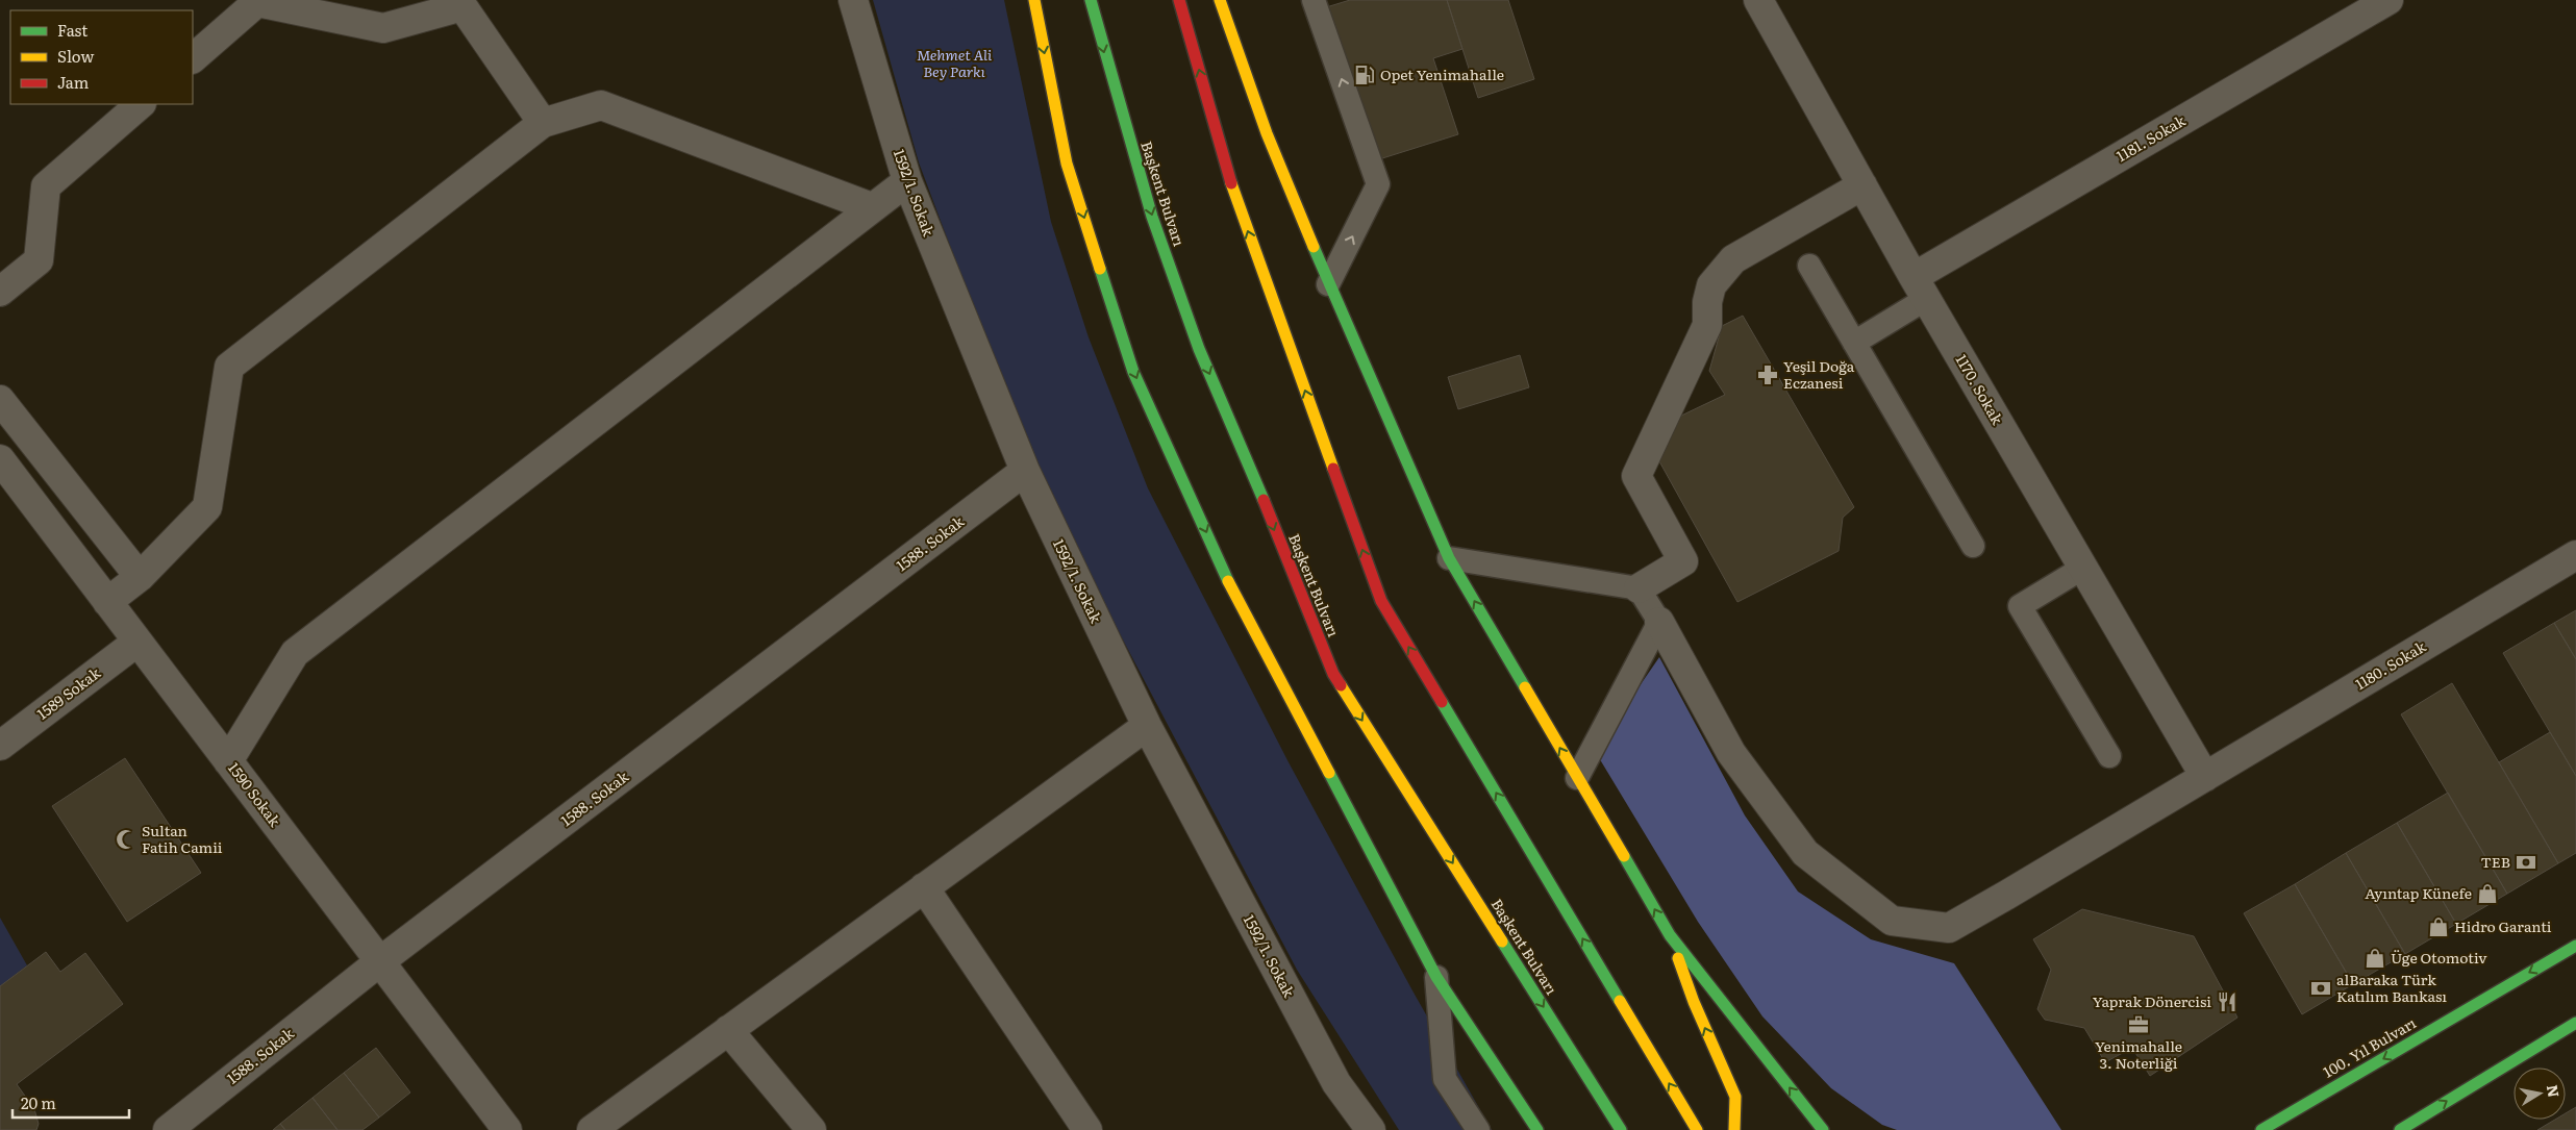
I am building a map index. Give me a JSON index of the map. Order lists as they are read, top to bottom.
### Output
{
  "streets": {
    "main road": ["Başkent Bulvarı", "100. Yıl Bulvarı"],
    "street": [
      "1181. Sokak",
      "1592/1. Sokak",
      "1170. Sokak",
      "1588. Sokak",
      "1180. Sokak",
      "1589 Sokak",
      "1590 Sokak"
    ]
  },
  "crossings": [
    ["1181. Sokak", "1170. Sokak"],
    ["1592/1. Sokak", "1588. Sokak"],
    ["1170. Sokak", "1180. Sokak"],
    ["1588. Sokak", "1590 Sokak"],
    ["1589 Sokak", "1590 Sokak"]
  ],
  "parks": ["Mehmet Ali Bey Parkı"],
  "places": {
    "fuel station": ["Opet Yenimahalle"],
    "pharmacy": ["Yeşil Doğa Eczanesi"],
    "mosque": ["Sultan Fatih Camii"],
    "bank": ["TEB", "alBaraka Türk Katılım Bankası"],
    "shop": ["Ayıntap Künefe", "Hidro Garanti", "Üge Otomotiv"],
    "restaurant": ["Yaprak Dönercisi"],
    "office": ["Yenimahalle 3. Noterliği"]
  },
  "legend": ["Fast", "Slow", "Jam"],
  "scale_bar": "20 m",
  "north": "right"
}
